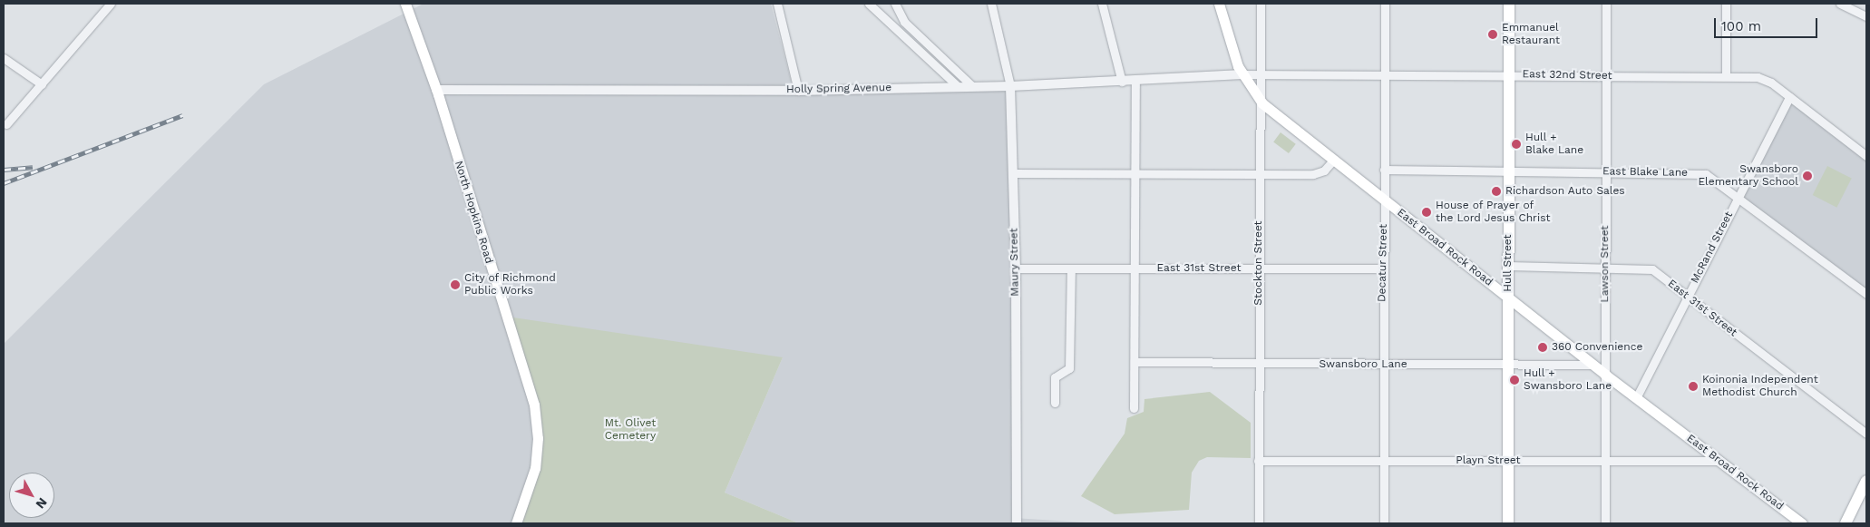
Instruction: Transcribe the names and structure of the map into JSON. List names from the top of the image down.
{
  "streets": {
    "main road": ["North Hopkins Road", "East Broad Rock Road", "Hull Street"],
    "street": [
      "East 32nd Street",
      "Holly Spring Avenue",
      "East Blake Lane",
      "McRand Street",
      "Maury Street",
      "Stockton Street",
      "Decatur Street",
      "Lawson Street",
      "East 31st Street",
      "Swansboro Lane",
      "Playn Street"
    ]
  },
  "crossings": [
    ["East 32nd Street", "Holly Spring Avenue"],
    ["East 32nd Street", "East Broad Rock Road"],
    ["East 32nd Street", "McRand Street"],
    ["East 32nd Street", "Stockton Street"],
    ["East 32nd Street", "Decatur Street"],
    ["East 32nd Street", "Hull Street"],
    ["East 32nd Street", "Lawson Street"],
    ["Holly Spring Avenue", "North Hopkins Road"],
    ["Holly Spring Avenue", "East Broad Rock Road"],
    ["Holly Spring Avenue", "Maury Street"],
    ["East Blake Lane", "McRand Street"],
    ["East Blake Lane", "Decatur Street"],
    ["East Blake Lane", "Hull Street"],
    ["East Blake Lane", "Lawson Street"],
    ["East Broad Rock Road", "McRand Street"],
    ["East Broad Rock Road", "Stockton Street"],
    ["East Broad Rock Road", "Decatur Street"],
    ["East Broad Rock Road", "Hull Street"],
    ["East Broad Rock Road", "Lawson Street"],
    ["East Broad Rock Road", "Swansboro Lane"],
    ["East Broad Rock Road", "Playn Street"],
    ["McRand Street", "East 31st Street"],
    ["Maury Street", "East 31st Street"],
    ["Stockton Street", "East 31st Street"],
    ["Stockton Street", "Swansboro Lane"],
    ["Stockton Street", "Playn Street"],
    ["Decatur Street", "East 31st Street"],
    ["Decatur Street", "Swansboro Lane"],
    ["Decatur Street", "Playn Street"],
    ["Hull Street", "East 31st Street"],
    ["Hull Street", "Swansboro Lane"],
    ["Hull Street", "Playn Street"],
    ["Lawson Street", "East 31st Street"],
    ["Lawson Street", "Playn Street"]
  ],
  "parks": ["Mt. Olivet Cemetery"],
  "places": [
    "Emmanuel Restaurant",
    "Hull + Blake Lane",
    "Swansboro Elementary School",
    "Richardson Auto Sales",
    "House of Prayer of the Lord Jesus Christ",
    "City of Richmond Public Works",
    "360 Convenience",
    "Hull + Swansboro Lane",
    "Koinonia Independent Methodist Church"
  ],
  "scale_bar": "100 m",
  "north": "bottom right"
}
